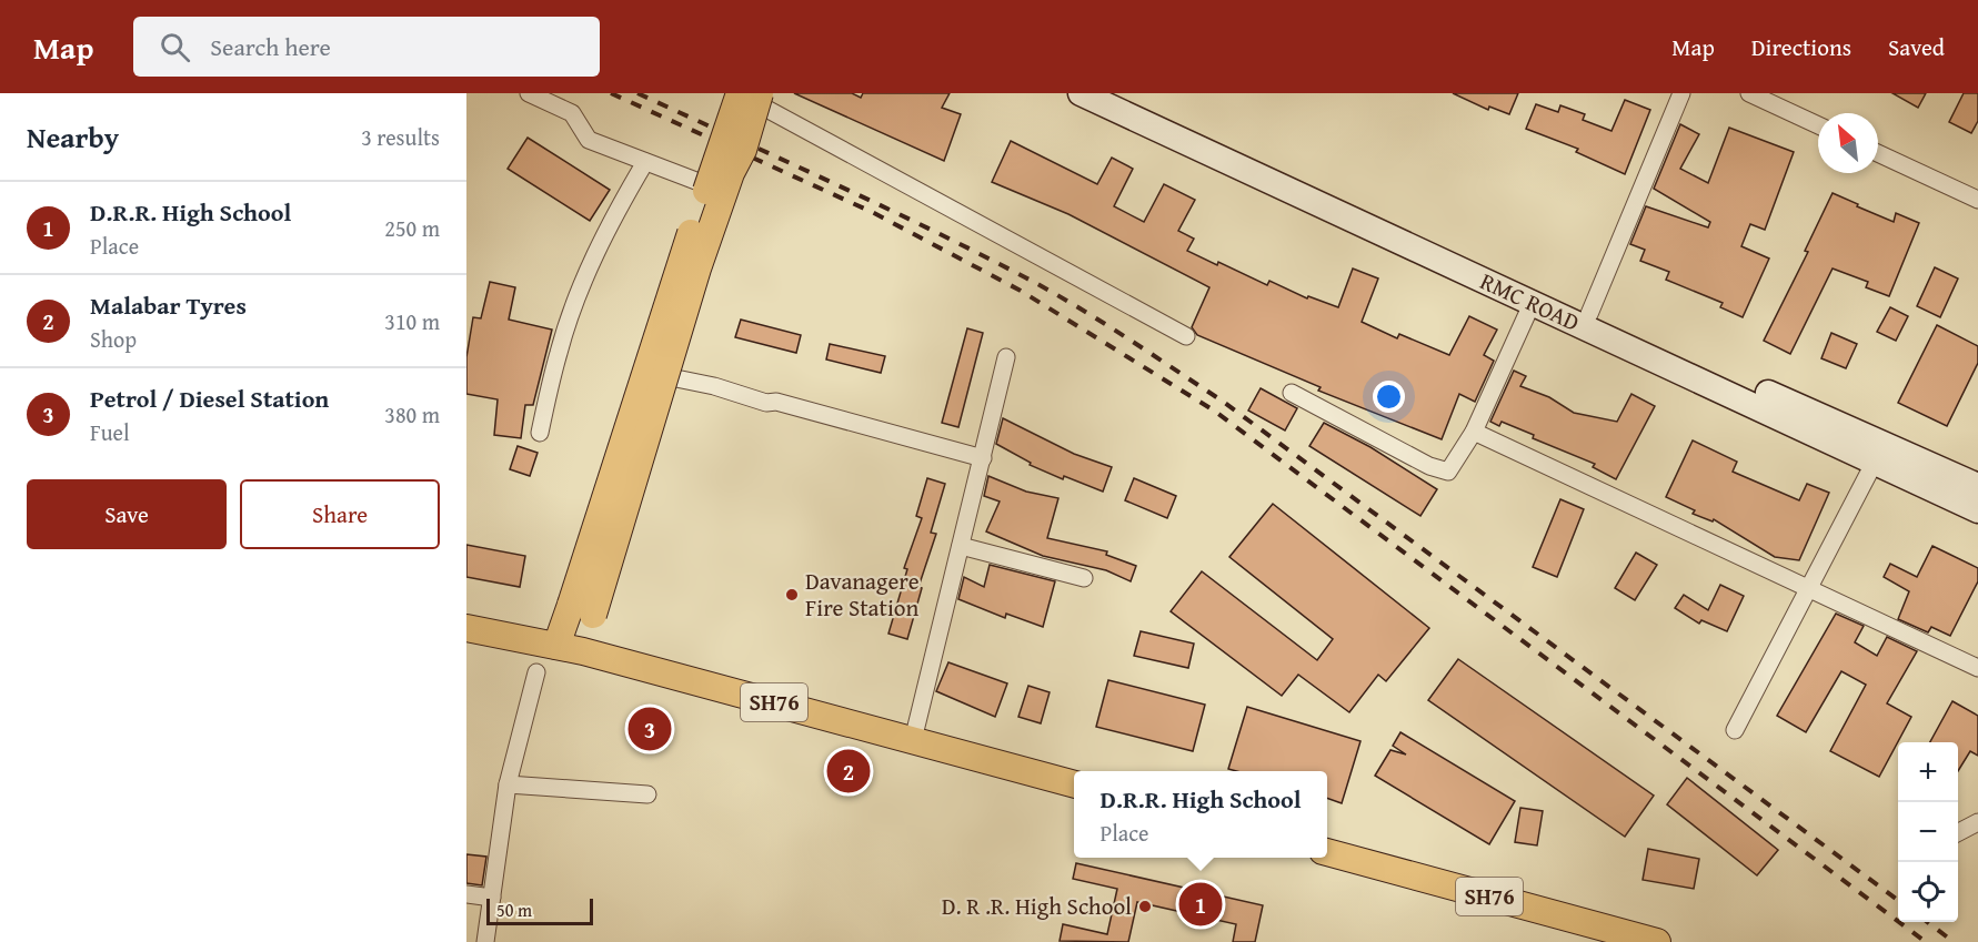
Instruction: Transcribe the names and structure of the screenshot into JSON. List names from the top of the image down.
{
  "streets": {
    "main road": ["SH76"],
    "street": ["RMC ROAD"]
  },
  "places": ["Davanagere Fire Station", "D. R .R. High School"],
  "scale_bar": "50 m",
  "north": "top left",
  "page": {
    "header": "Map",
    "search": "Search here",
    "nav": ["Map", "Directions", "Saved"],
    "heading": ["Nearby", "3 results"],
    "list": [
      {
        "mark": "1",
        "name": "D.R.R. High School",
        "note": "Place",
        "value": "250 m"
      },
      {
        "mark": "2",
        "name": "Malabar Tyres",
        "note": "Shop",
        "value": "310 m"
      },
      {
        "mark": "3",
        "name": "Petrol / Diesel Station",
        "note": "Fuel",
        "value": "380 m"
      }
    ],
    "buttons": ["Save", "Share"],
    "pins": ["3", "2", "1"],
    "map_buttons": ["+", "−"],
    "popup": ["D.R.R. High School", "Place"],
    "scale": "50 m"
  }
}
